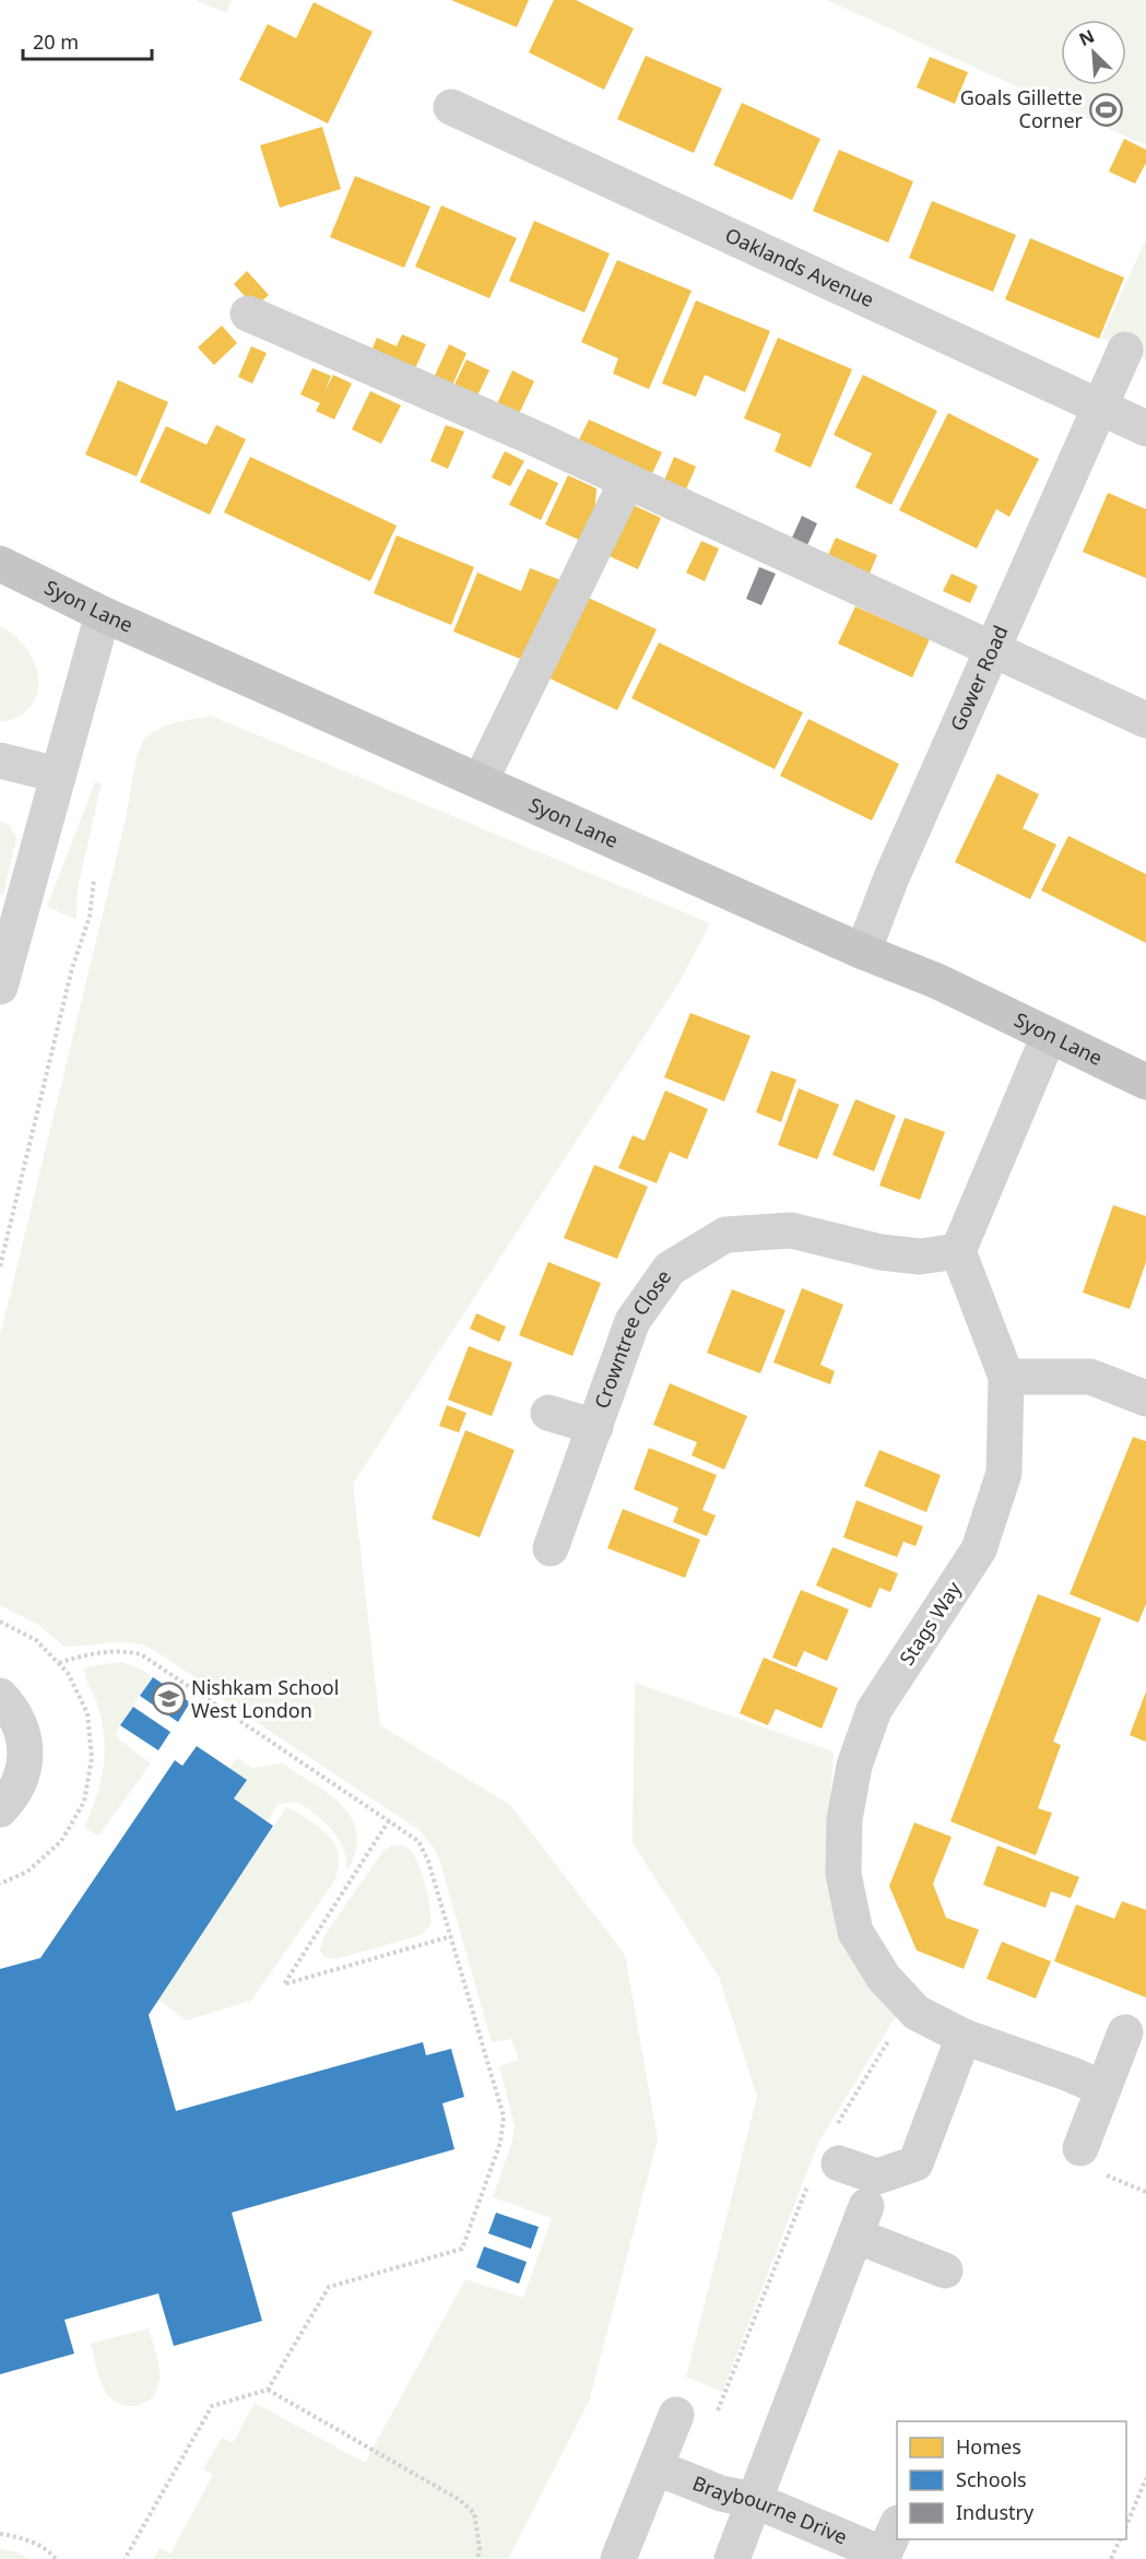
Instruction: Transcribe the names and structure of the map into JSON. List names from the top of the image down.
{
  "streets": {
    "main road": ["Syon Lane"],
    "street": [
      "Oaklands Avenue",
      "Gower Road",
      "Crowntree Close",
      "Stags Way",
      "Braybourne Drive"
    ]
  },
  "crossings": [
    ["Oaklands Avenue", "Gower Road"],
    ["Syon Lane", "Gower Road"],
    ["Crowntree Close", "Stags Way"]
  ],
  "places": {
    "sports": ["Goals Gillette Corner"],
    "school or university": ["Nishkam School West London"]
  },
  "legend": ["Homes", "Schools", "Industry"],
  "scale_bar": "20 m",
  "north": "top left"
}
